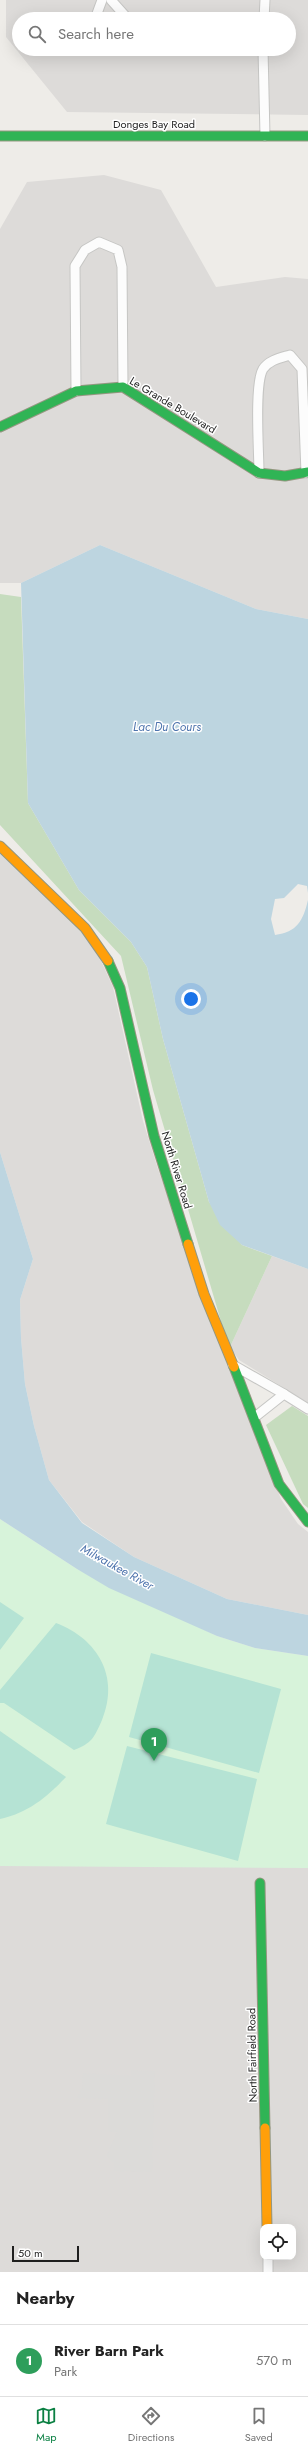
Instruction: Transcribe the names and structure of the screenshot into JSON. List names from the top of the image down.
{
  "streets": {
    "street": [
      "Donges Bay Road",
      "Le Grande Boulevard",
      "North River Road",
      "North Fairfield Road"
    ]
  },
  "water": ["Lac Du Cours", "Milwaukee River"],
  "scale_bar": "50 m",
  "page": {
    "search": "Search here",
    "pins": "1",
    "scale": "50 m",
    "heading": "Nearby",
    "list": [
      {
        "mark": "1",
        "name": "River Barn Park",
        "note": "Park",
        "value": "570 m"
      }
    ],
    "nav": ["Map", "Directions", "Saved"]
  }
}
